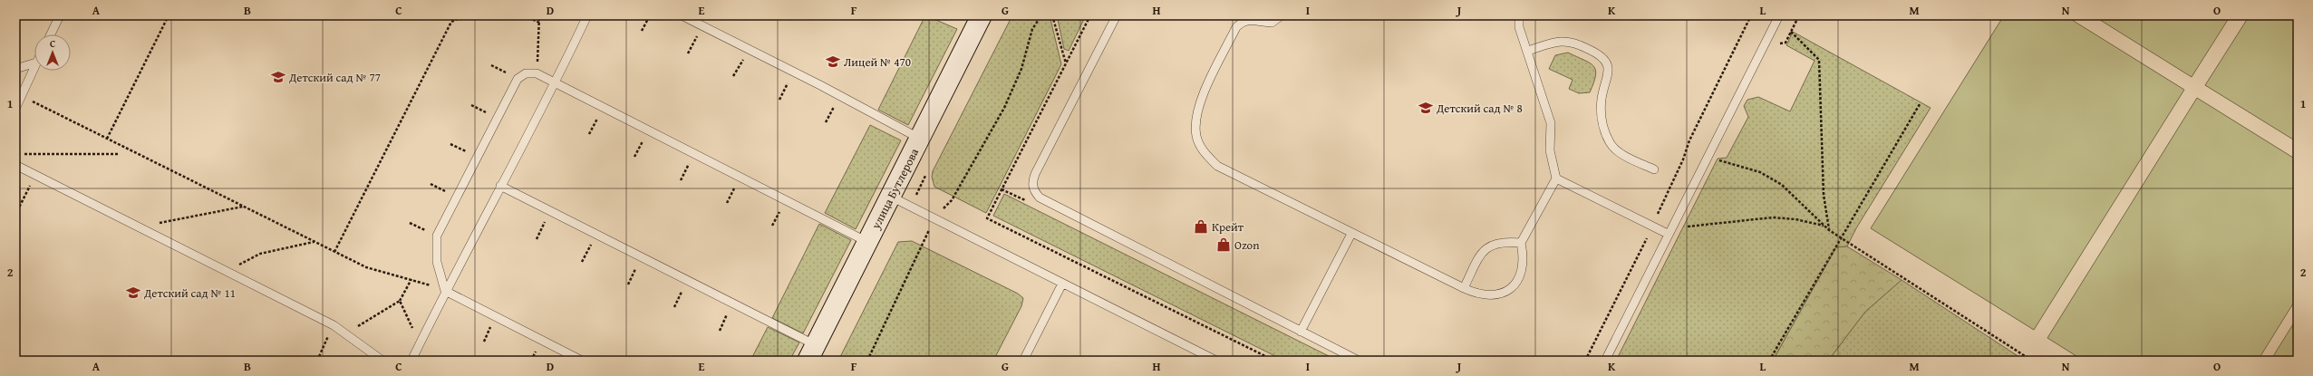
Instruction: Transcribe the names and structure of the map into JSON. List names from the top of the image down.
{
  "streets": {
    "street": ["улица Бутлерова"]
  },
  "places": {
    "school or university": [
      "Лицей № 470",
      "Детский сад № 77",
      "Детский сад № 8",
      "Детский сад № 11"
    ],
    "shop": ["Крейт", "Ozon"]
  },
  "north": "top",
  "grid": {
    "columns": [
      "A",
      "B",
      "C",
      "D",
      "E",
      "F",
      "G",
      "H",
      "I",
      "J",
      "K",
      "L",
      "M",
      "N",
      "O"
    ],
    "rows": ["1", "2"]
  }
}
